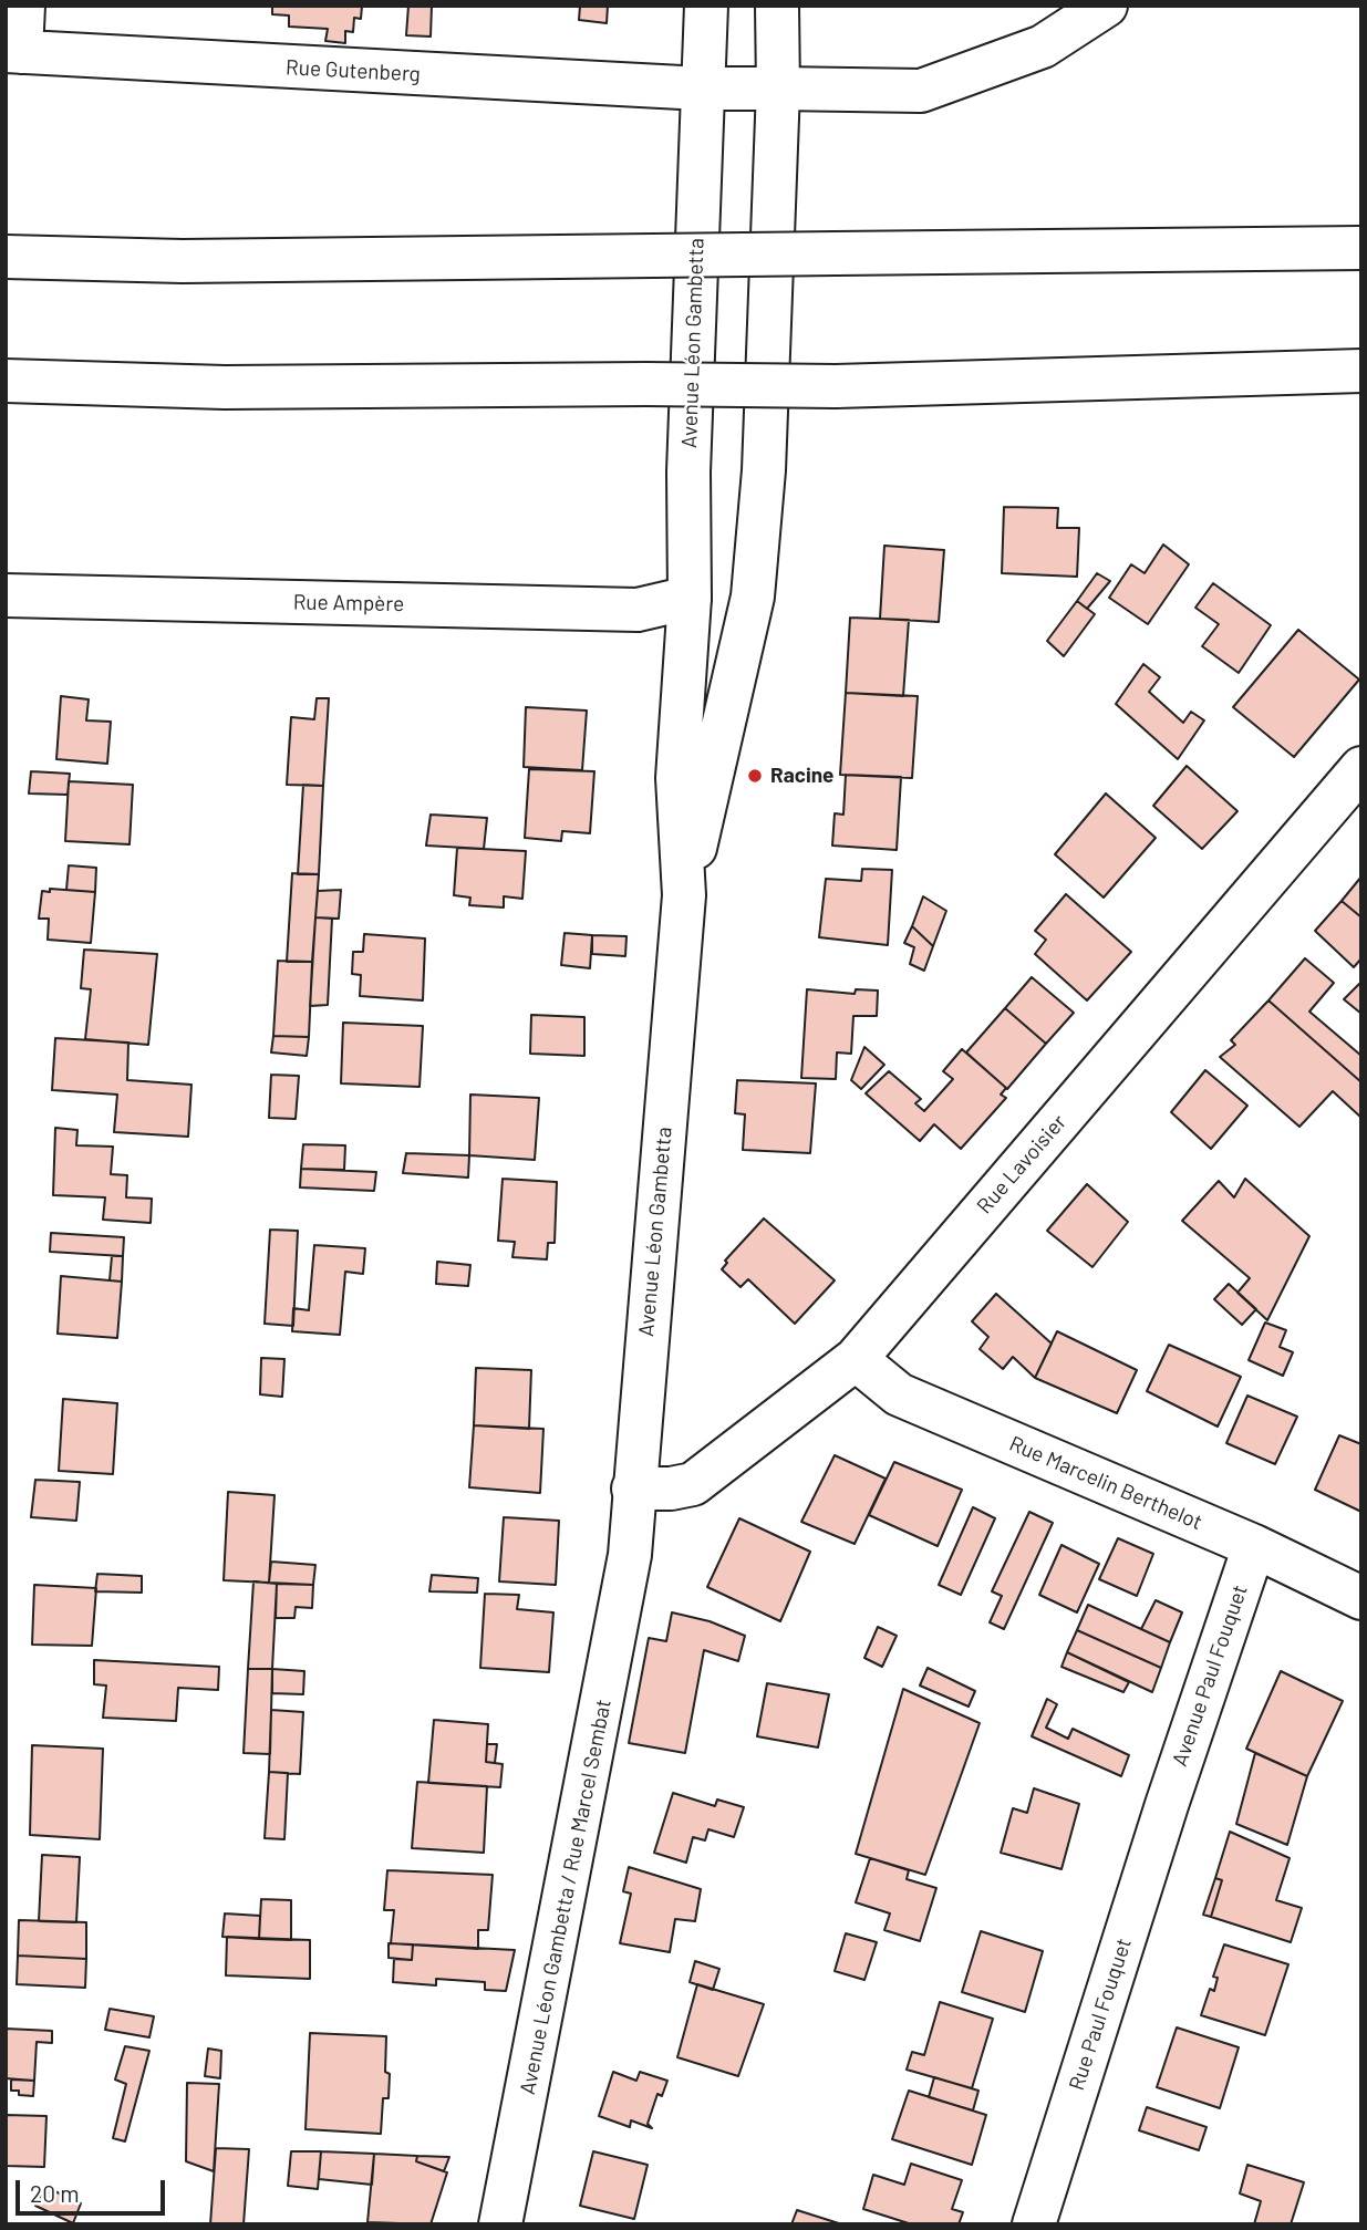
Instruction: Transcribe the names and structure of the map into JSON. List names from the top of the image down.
{
  "streets": {
    "main road": [
      "Rue Gutenberg",
      "Avenue Léon Gambetta",
      "Rue Ampère",
      "Rue Lavoisier",
      "Rue Marcelin Berthelot",
      "Avenue Paul Fouquet",
      "Avenue Léon Gambetta / Rue Marcel Sembat",
      "Rue Paul Fouquet"
    ]
  },
  "crossings": [
    ["Rue Gutenberg", "Avenue Léon Gambetta"],
    ["Avenue Léon Gambetta", "Rue Ampère"],
    ["Avenue Léon Gambetta", "Rue Lavoisier"],
    ["Avenue Léon Gambetta", "Avenue Léon Gambetta / Rue Marcel Sembat"],
    ["Rue Lavoisier", "Rue Marcelin Berthelot"],
    ["Rue Marcelin Berthelot", "Avenue Paul Fouquet"],
    ["Avenue Paul Fouquet", "Rue Paul Fouquet"]
  ],
  "places": ["Racine"],
  "scale_bar": "20 m"
}
